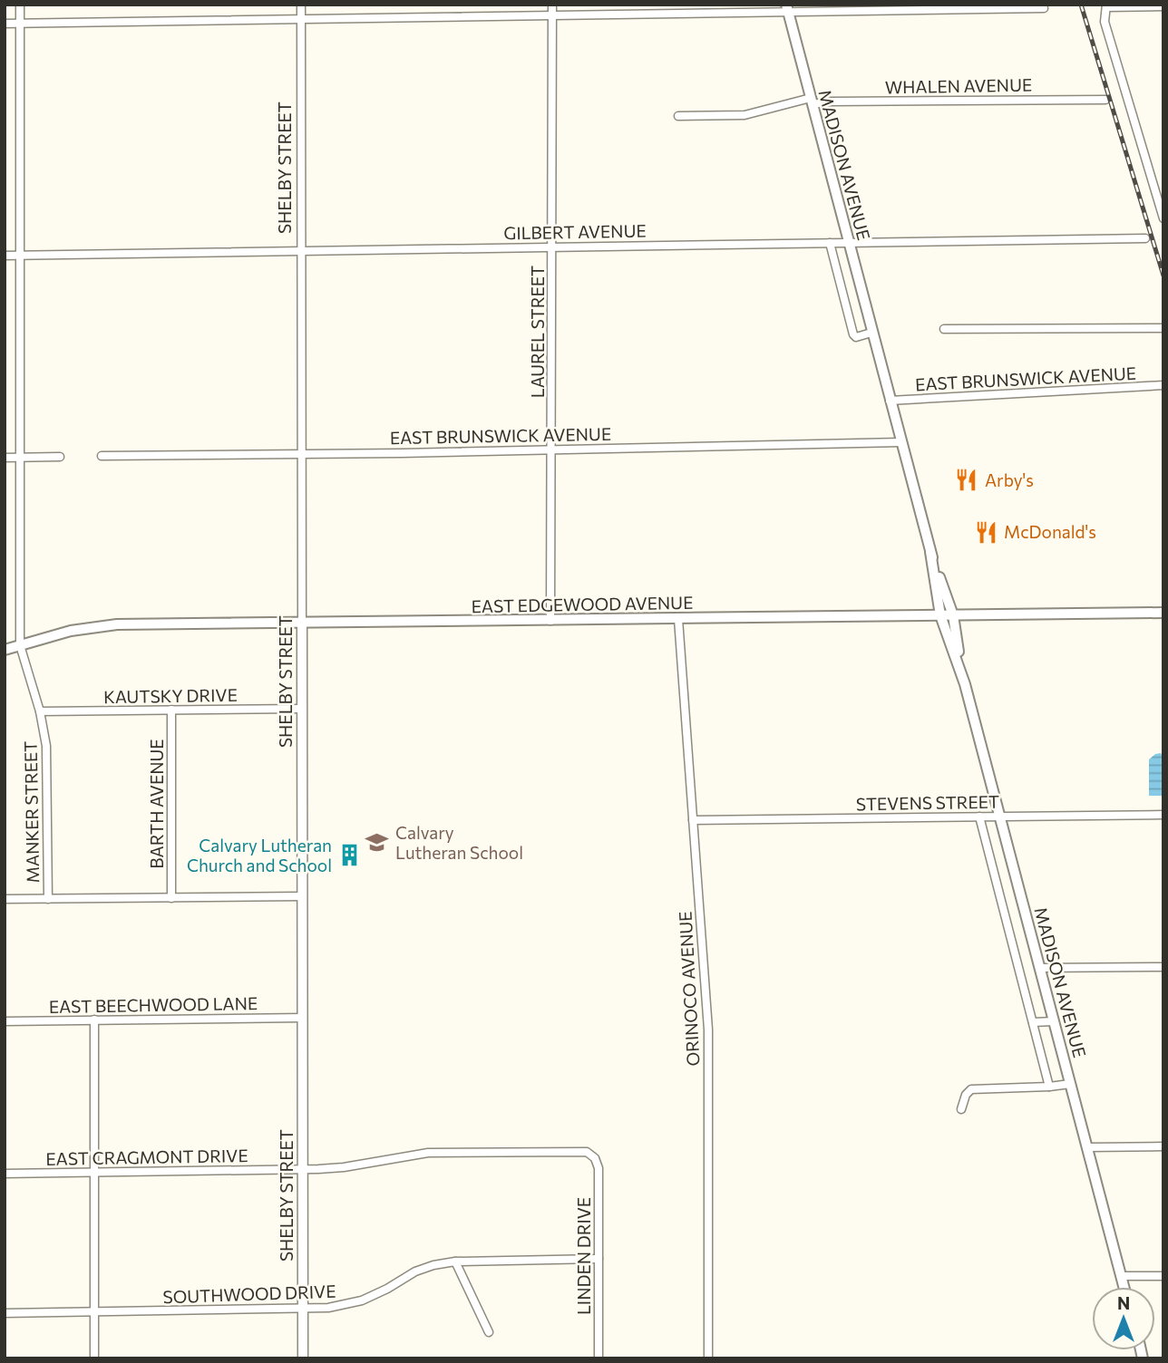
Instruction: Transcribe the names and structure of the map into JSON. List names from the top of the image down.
{
  "streets": {
    "main road": ["MADISON AVENUE", "EAST EDGEWOOD AVENUE"],
    "street": [
      "WHALEN AVENUE",
      "SHELBY STREET",
      "GILBERT AVENUE",
      "LAUREL STREET",
      "EAST BRUNSWICK AVENUE",
      "KAUTSKY DRIVE",
      "STEVENS STREET",
      "BARTH AVENUE",
      "MANKER STREET",
      "ORINOCO AVENUE",
      "EAST BEECHWOOD LANE",
      "EAST CRAGMONT DRIVE",
      "LINDEN DRIVE",
      "SOUTHWOOD DRIVE"
    ]
  },
  "crossings": [
    ["WHALEN AVENUE", "MADISON AVENUE"],
    ["MADISON AVENUE", "GILBERT AVENUE"],
    ["MADISON AVENUE", "EAST BRUNSWICK AVENUE"],
    ["MADISON AVENUE", "EAST EDGEWOOD AVENUE"],
    ["MADISON AVENUE", "STEVENS STREET"],
    ["SHELBY STREET", "GILBERT AVENUE"],
    ["SHELBY STREET", "EAST BRUNSWICK AVENUE"],
    ["SHELBY STREET", "EAST EDGEWOOD AVENUE"],
    ["SHELBY STREET", "KAUTSKY DRIVE"],
    ["SHELBY STREET", "EAST BEECHWOOD LANE"],
    ["SHELBY STREET", "EAST CRAGMONT DRIVE"],
    ["SHELBY STREET", "SOUTHWOOD DRIVE"],
    ["GILBERT AVENUE", "LAUREL STREET"],
    ["GILBERT AVENUE", "MANKER STREET"],
    ["LAUREL STREET", "EAST BRUNSWICK AVENUE"],
    ["LAUREL STREET", "EAST EDGEWOOD AVENUE"],
    ["EAST EDGEWOOD AVENUE", "MANKER STREET"],
    ["EAST EDGEWOOD AVENUE", "ORINOCO AVENUE"],
    ["KAUTSKY DRIVE", "BARTH AVENUE"],
    ["KAUTSKY DRIVE", "MANKER STREET"],
    ["STEVENS STREET", "ORINOCO AVENUE"],
    ["EAST CRAGMONT DRIVE", "LINDEN DRIVE"],
    ["LINDEN DRIVE", "SOUTHWOOD DRIVE"]
  ],
  "places": {
    "restaurant": ["Arby's", "McDonald's"],
    "school or university": ["Calvary Lutheran School"],
    "building": ["Calvary Lutheran Church and School"]
  },
  "north": "top"
}
